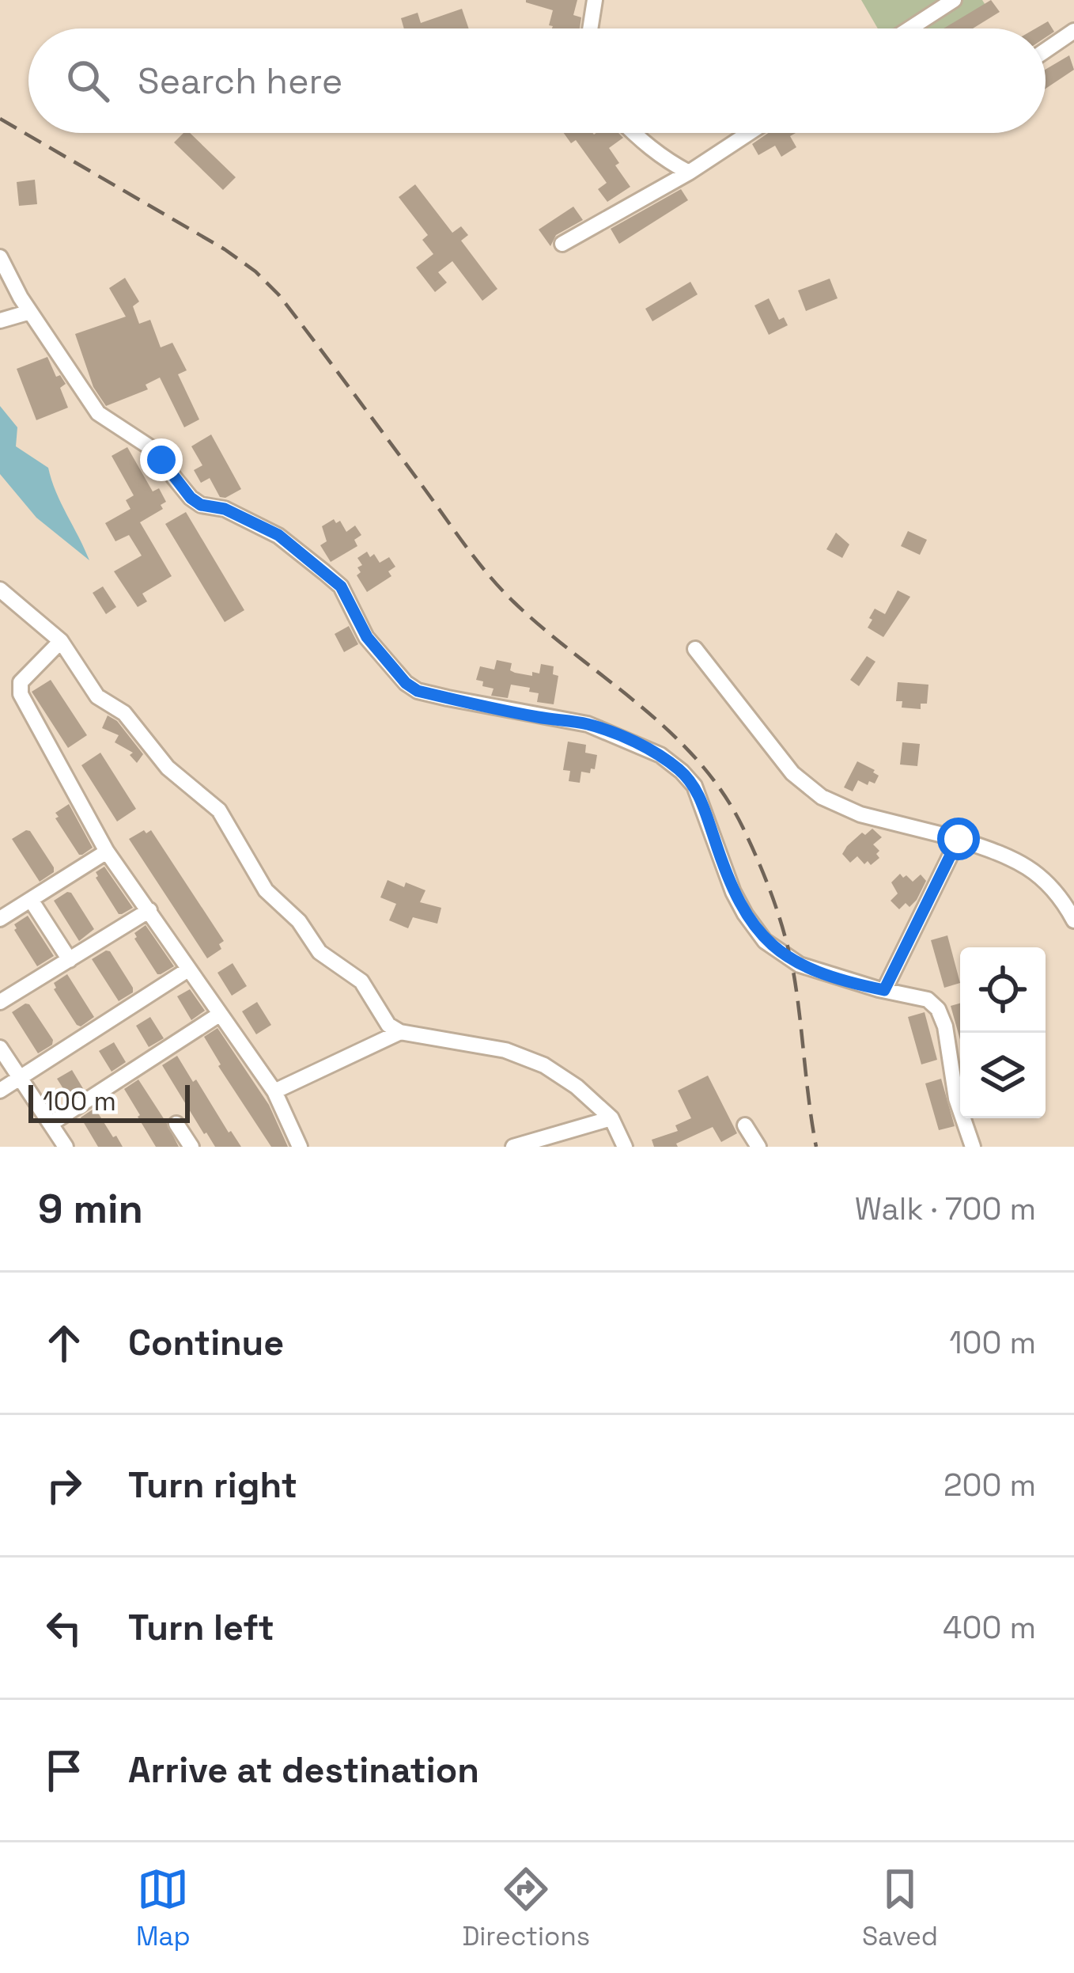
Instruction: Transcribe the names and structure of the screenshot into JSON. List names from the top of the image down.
{
  "scale_bar": "100 m",
  "page": {
    "search": "Search here",
    "scale": "100 m",
    "heading": ["9 min", "Walk · 700 m"],
    "list": [
      ["Continue", "100 m"],
      ["Turn right", "200 m"],
      ["Turn left", "400 m"],
      "Arrive at destination"
    ],
    "nav": ["Map", "Directions", "Saved"]
  }
}
